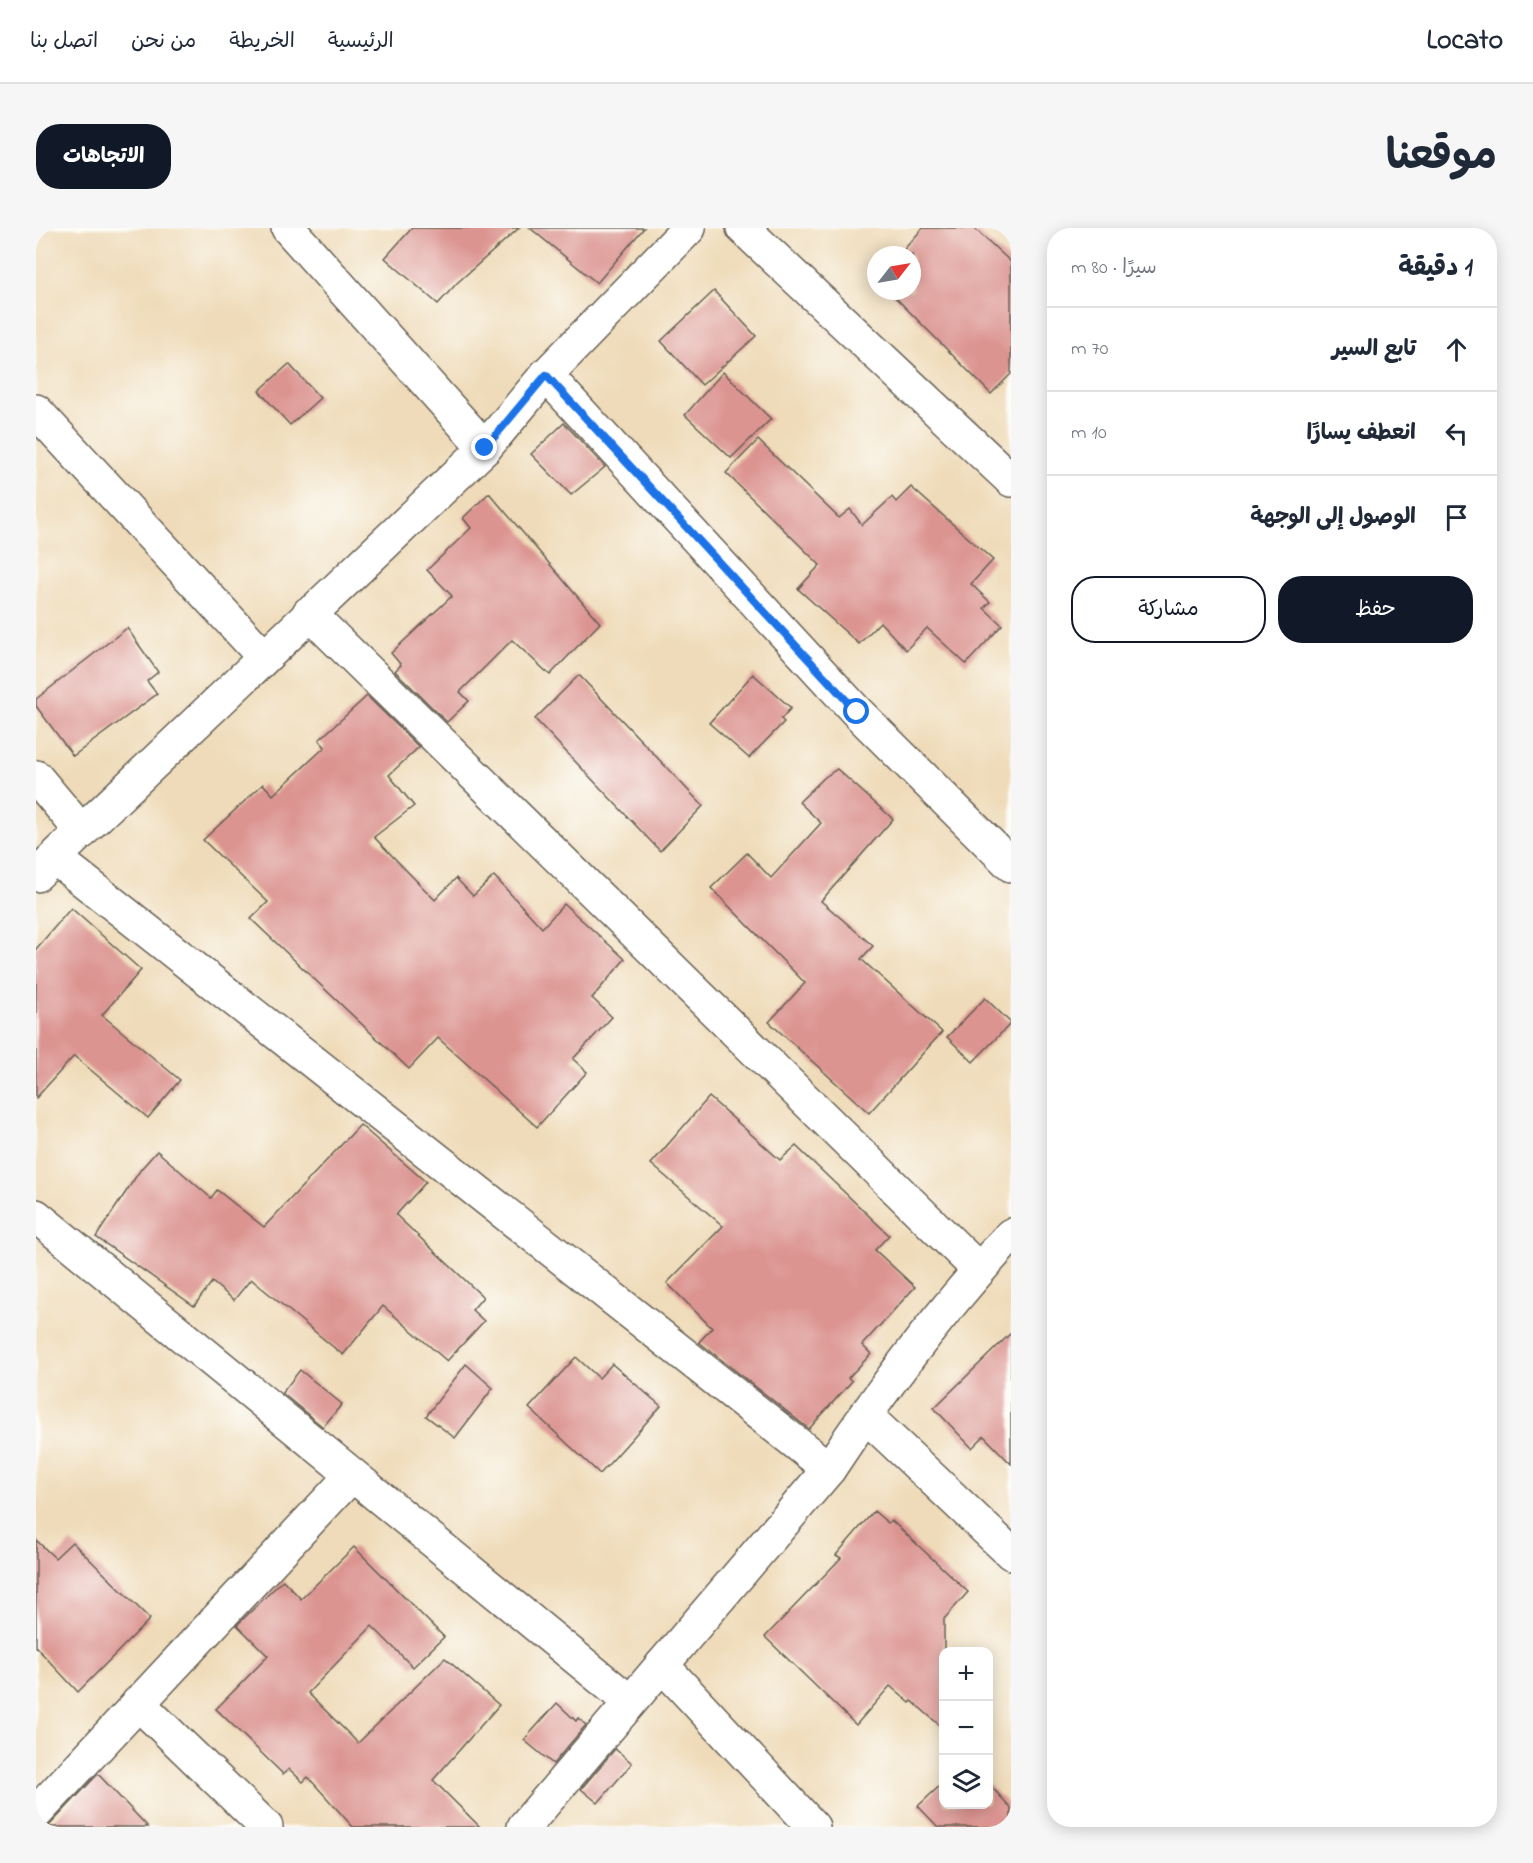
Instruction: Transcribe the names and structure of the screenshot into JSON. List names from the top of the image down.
{
  "north": "top right",
  "page": {
    "header": "Locato",
    "nav": [
      "الرئيسية",
      "الخريطة",
      "من نحن",
      "اتصل بنا"
    ],
    "title": "موقعنا",
    "buttons": [
      "الاتجاهات",
      ["حفظ", "مشاركة"]
    ],
    "heading": ["1 دقيقة", "سيرًا · 80 m"],
    "list": [
      ["تابع السير", "70 m"],
      ["انعطف يسارًا", "10 m"],
      "الوصول إلى الوجهة"
    ],
    "map_buttons": ["+", "−"]
  }
}
